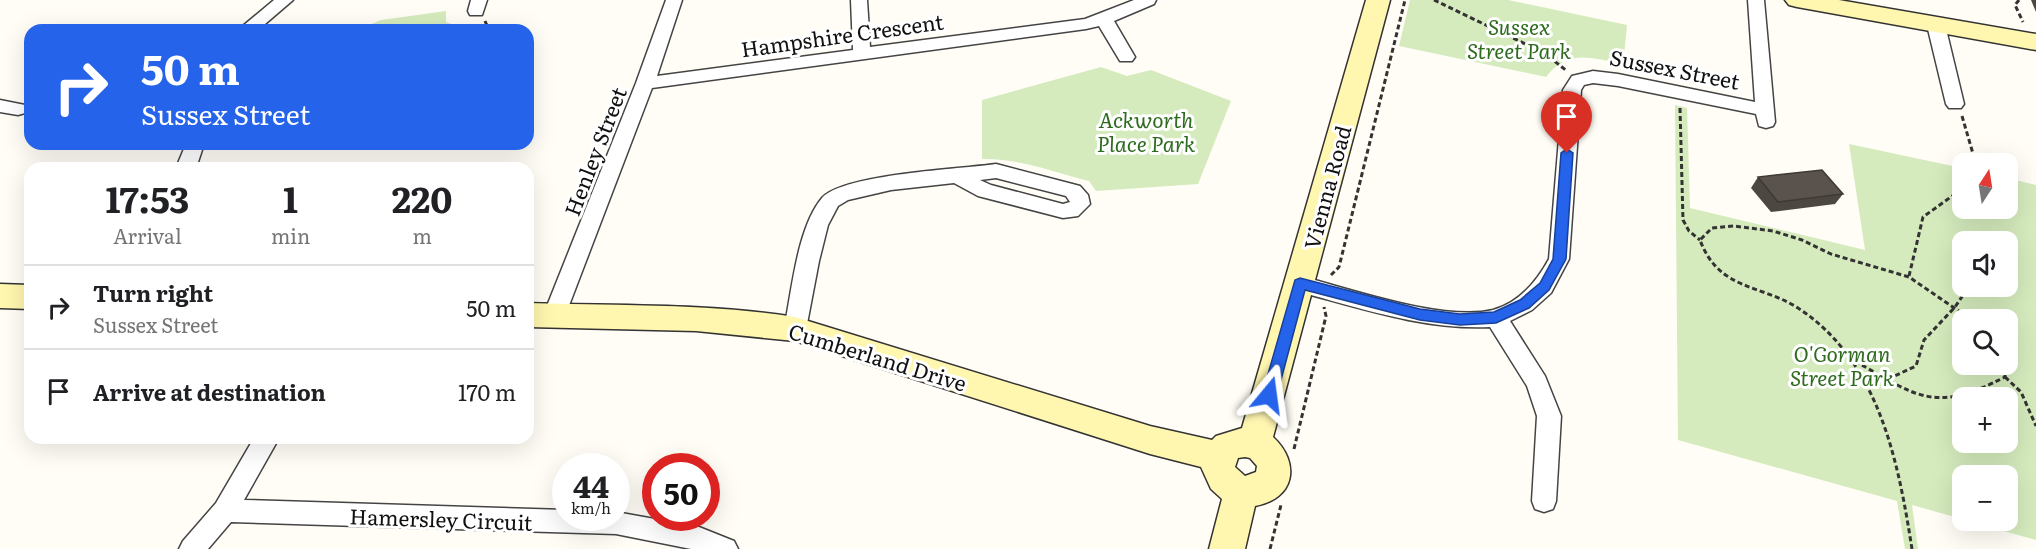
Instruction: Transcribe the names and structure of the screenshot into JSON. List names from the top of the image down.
{
  "streets": {
    "street": [
      "Hampshire Crescent",
      "Sussex Street",
      "Henley Street",
      "Vienna Road",
      "Cumberland Drive",
      "Hamersley Circuit"
    ]
  },
  "crossings": [
    ["Hampshire Crescent", "Henley Street"],
    ["Henley Street", "Cumberland Drive"],
    ["Vienna Road", "Cumberland Drive"]
  ],
  "parks": ["Sussex Street Park", "Ackworth Place Park", "O'Gorman Street Park"],
  "north": "top",
  "page": {
    "turn": ["50 m", "Sussex Street"],
    "map_buttons": ["+", "−"],
    "eta": [
      "17:53",
      "Arrival",
      "1",
      "min",
      "220",
      "m"
    ],
    "list": [
      {
        "name": "Turn right",
        "note": "Sussex Street",
        "value": "50 m"
      },
      {
        "name": "Arrive at destination",
        "value": "170 m"
      }
    ],
    "speed": "44 km/h",
    "limit": "50"
  }
}
